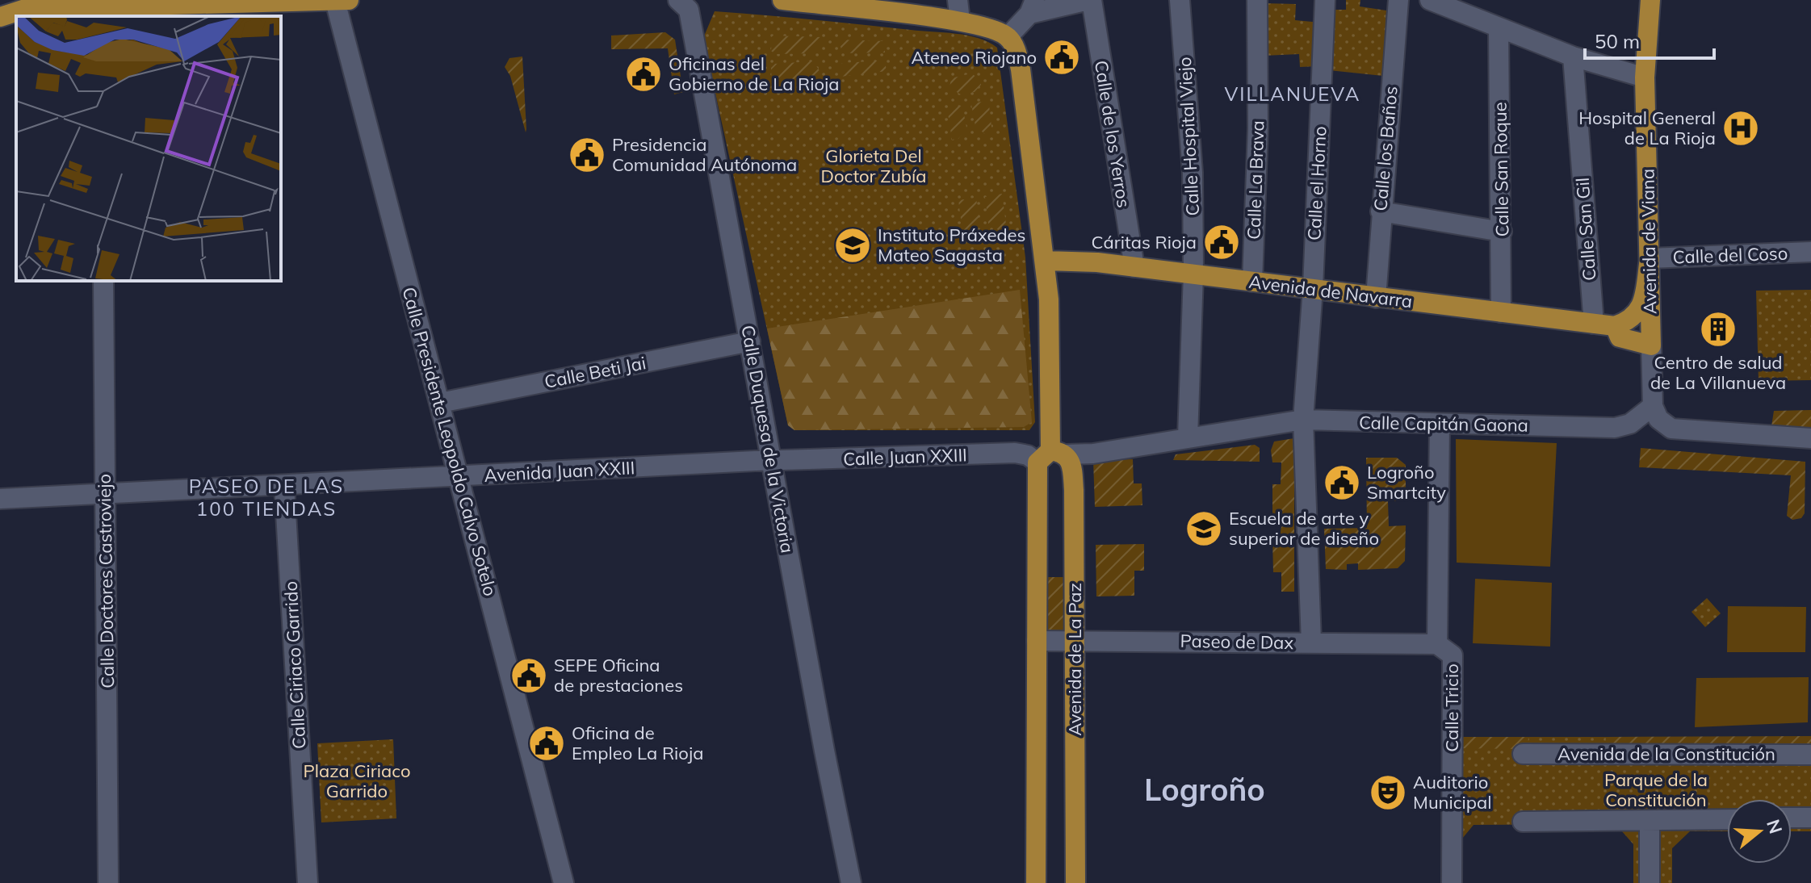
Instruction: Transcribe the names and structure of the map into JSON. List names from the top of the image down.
{
  "streets": {
    "main road": ["Avenida de Viana", "Avenida de Navarra", "Avenida de La Paz"],
    "street": [
      "Calle de los Yerros",
      "Calle Hospital Viejo",
      "Calle los Baños",
      "Calle San Roque",
      "Calle La Brava",
      "Calle el Horno",
      "Calle San Gil",
      "Calle del Coso",
      "Calle Beti Jai",
      "Calle Capitán Gaona",
      "Calle Duquesa de la Victoria",
      "Calle Presidente Leopoldo Calvo Sotelo",
      "Calle Juan XXIII",
      "Avenida Juan XXIII",
      "Calle Doctores Castroviejo",
      "Paseo de Dax",
      "Calle Ciriaco Garrido",
      "Calle Tricio",
      "Avenida de la Constitución"
    ]
  },
  "crossings": [
    ["Calle de los Yerros", "Avenida de Navarra"],
    ["Calle Hospital Viejo", "Avenida de Navarra"],
    ["Calle Hospital Viejo", "Calle Capitán Gaona"],
    ["Calle los Baños", "Avenida de Navarra"],
    ["Calle San Roque", "Avenida de Navarra"],
    ["Calle La Brava", "Avenida de Navarra"],
    ["Calle el Horno", "Avenida de Navarra"],
    ["Calle el Horno", "Calle Capitán Gaona"],
    ["Calle el Horno", "Paseo de Dax"],
    ["Calle San Gil", "Avenida de Navarra"],
    ["Avenida de Viana", "Calle del Coso"],
    ["Avenida de Viana", "Avenida de Navarra"],
    ["Avenida de Viana", "Calle Capitán Gaona"],
    ["Avenida de Navarra", "Avenida de La Paz"],
    ["Calle Beti Jai", "Calle Duquesa de la Victoria"],
    ["Calle Beti Jai", "Calle Presidente Leopoldo Calvo Sotelo"],
    ["Calle Capitán Gaona", "Calle Juan XXIII"],
    ["Calle Capitán Gaona", "Avenida de La Paz"],
    ["Calle Capitán Gaona", "Calle Tricio"],
    ["Calle Duquesa de la Victoria", "Calle Juan XXIII"],
    ["Calle Duquesa de la Victoria", "Avenida Juan XXIII"],
    ["Calle Presidente Leopoldo Calvo Sotelo", "Avenida Juan XXIII"],
    ["Calle Juan XXIII", "Avenida Juan XXIII"],
    ["Calle Juan XXIII", "Avenida de La Paz"],
    ["Avenida Juan XXIII", "Calle Doctores Castroviejo"],
    ["Avenida Juan XXIII", "Calle Ciriaco Garrido"],
    ["Paseo de Dax", "Avenida de La Paz"],
    ["Paseo de Dax", "Calle Tricio"]
  ],
  "districts": ["VILLANUEVA", "PASEO DE LAS 100 TIENDAS", "Logroño"],
  "parks": ["Glorieta Del Doctor Zubía", "Plaza Ciriaco Garrido", "Parque de la Constitución"],
  "places": {
    "public building": [
      "Ateneo Riojano",
      "Oficinas del Gobierno de La Rioja",
      "Presidencia Comunidad Autónoma",
      "Cáritas Rioja",
      "Logroño Smartcity",
      "SEPE Oficina de prestaciones",
      "Oficina de Empleo La Rioja"
    ],
    "hospital": ["Hospital General de La Rioja"],
    "school or university": ["Instituto Práxedes Mateo Sagasta", "Escuela de arte y superior de diseño"],
    "building": ["Centro de salud de La Villanueva"],
    "theatre": ["Auditorio Municipal"]
  },
  "scale_bar": "50 m",
  "north": "right"
}
